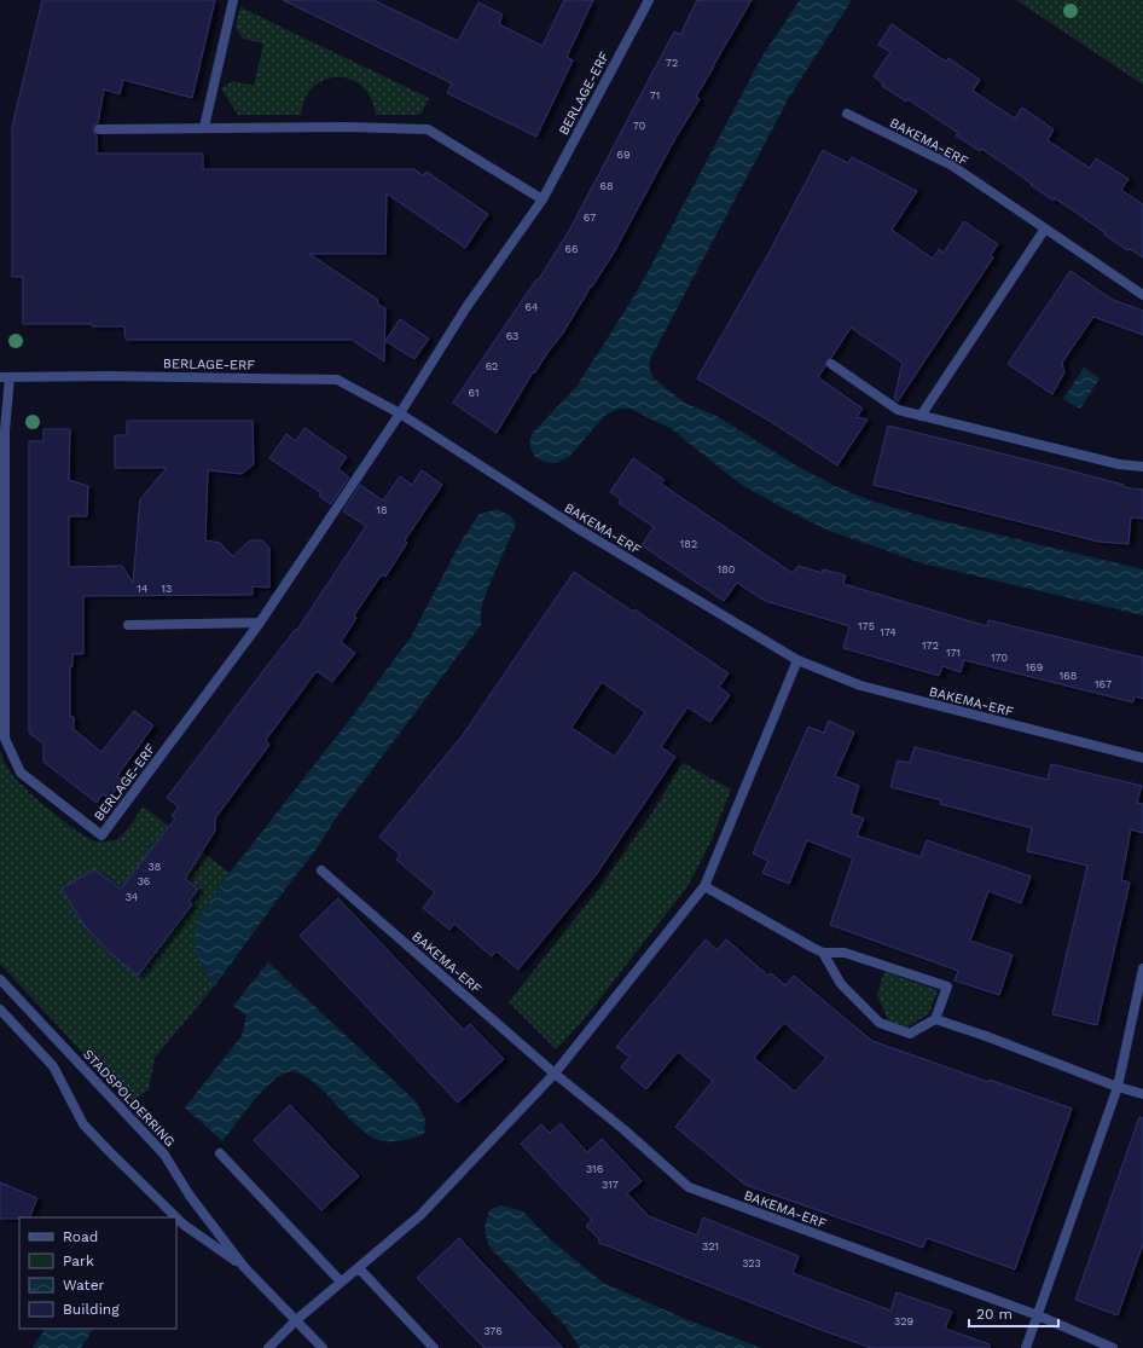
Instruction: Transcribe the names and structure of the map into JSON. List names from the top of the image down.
{
  "streets": {
    "street": ["BERLAGE-ERF", "BAKEMA-ERF", "STADSPOLDERRING"]
  },
  "crossings": [
    ["BERLAGE-ERF", "BAKEMA-ERF"]
  ],
  "house_numbers": [
    "72",
    "71",
    "70",
    "69",
    "68",
    "67",
    "66",
    "64",
    "63",
    "62",
    "61",
    "18",
    "182",
    "180",
    "14",
    "13",
    "175",
    "174",
    "172",
    "171",
    "170",
    "169",
    "168",
    "167",
    "38",
    "36",
    "34",
    "316",
    "317",
    "321",
    "323",
    "329",
    "376"
  ],
  "legend": [
    "Road",
    "Park",
    "Water",
    "Building"
  ],
  "scale_bar": "20 m"
}
